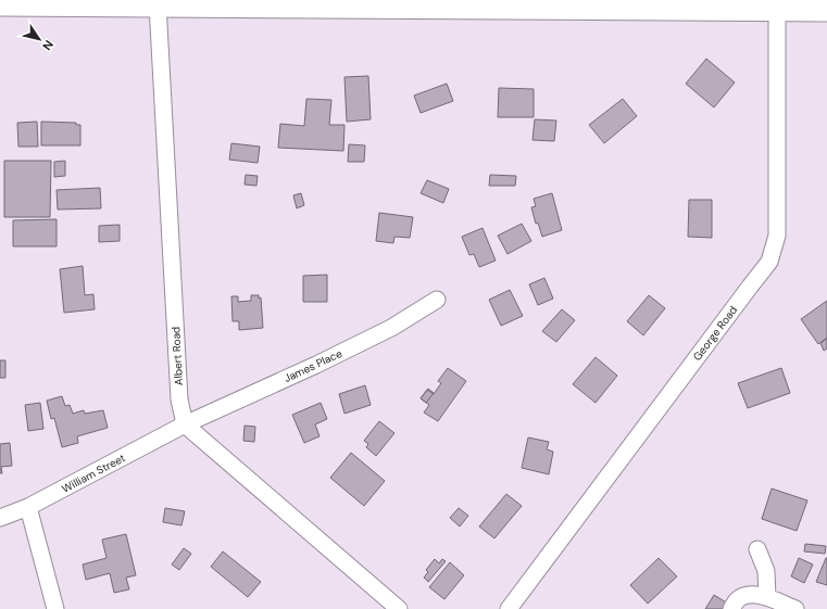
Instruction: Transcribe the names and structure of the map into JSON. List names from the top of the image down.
{
  "streets": {
    "street": [
      "George Road",
      "Albert Road",
      "James Place",
      "William Street"
    ]
  },
  "crossings": [
    ["Albert Road", "James Place"],
    ["Albert Road", "William Street"],
    ["James Place", "William Street"]
  ],
  "north": "bottom right"
}
